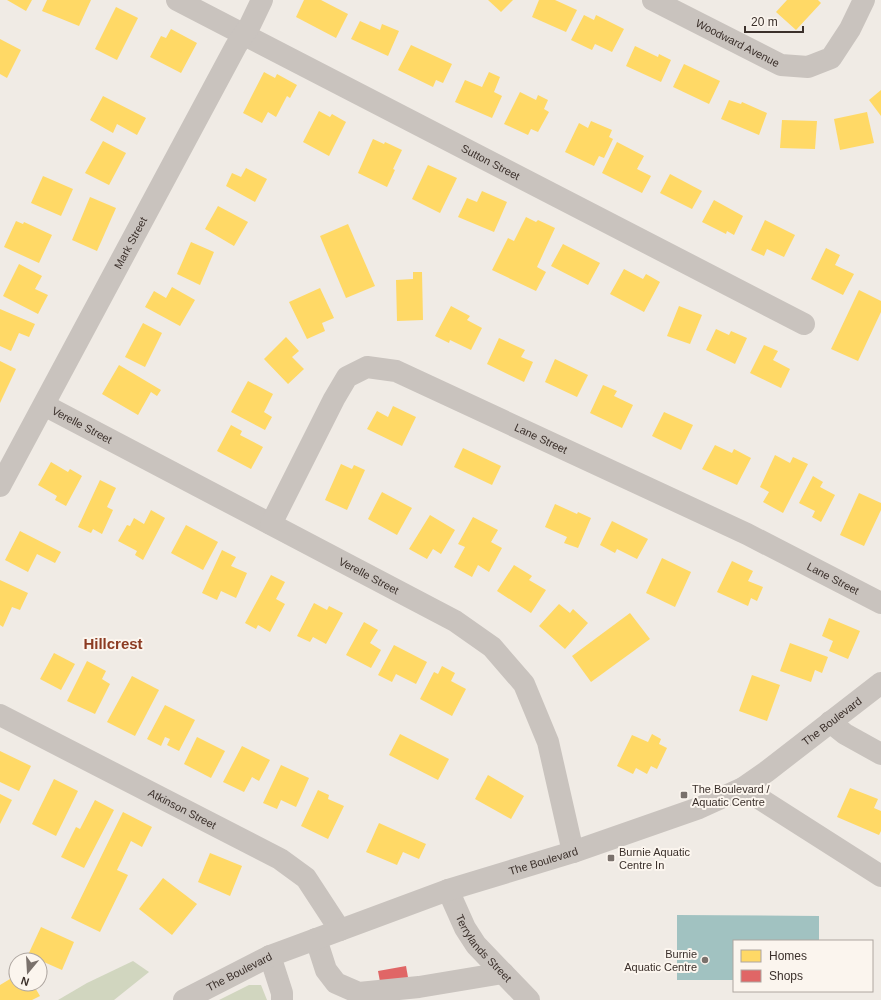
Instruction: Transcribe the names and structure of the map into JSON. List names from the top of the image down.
{
  "streets": {
    "street": [
      "Woodward Avenue",
      "Sutton Street",
      "Mark Street",
      "Verelle Street",
      "Lane Street",
      "The Boulevard",
      "Atkinson Street",
      "Terrylands Street"
    ]
  },
  "crossings": [
    ["Sutton Street", "Mark Street"],
    ["Mark Street", "Verelle Street"],
    ["Verelle Street", "Lane Street"],
    ["Verelle Street", "The Boulevard"],
    ["The Boulevard", "Atkinson Street"],
    ["The Boulevard", "Terrylands Street"]
  ],
  "districts": ["Hillcrest"],
  "places": {
    "transit": ["The Boulevard / Aquatic Centre", "Burnie Aquatic Centre In"],
    "other": ["Burnie Aquatic Centre"]
  },
  "legend": ["Homes", "Shops"],
  "scale_bar": "20 m",
  "north": "bottom"
}
